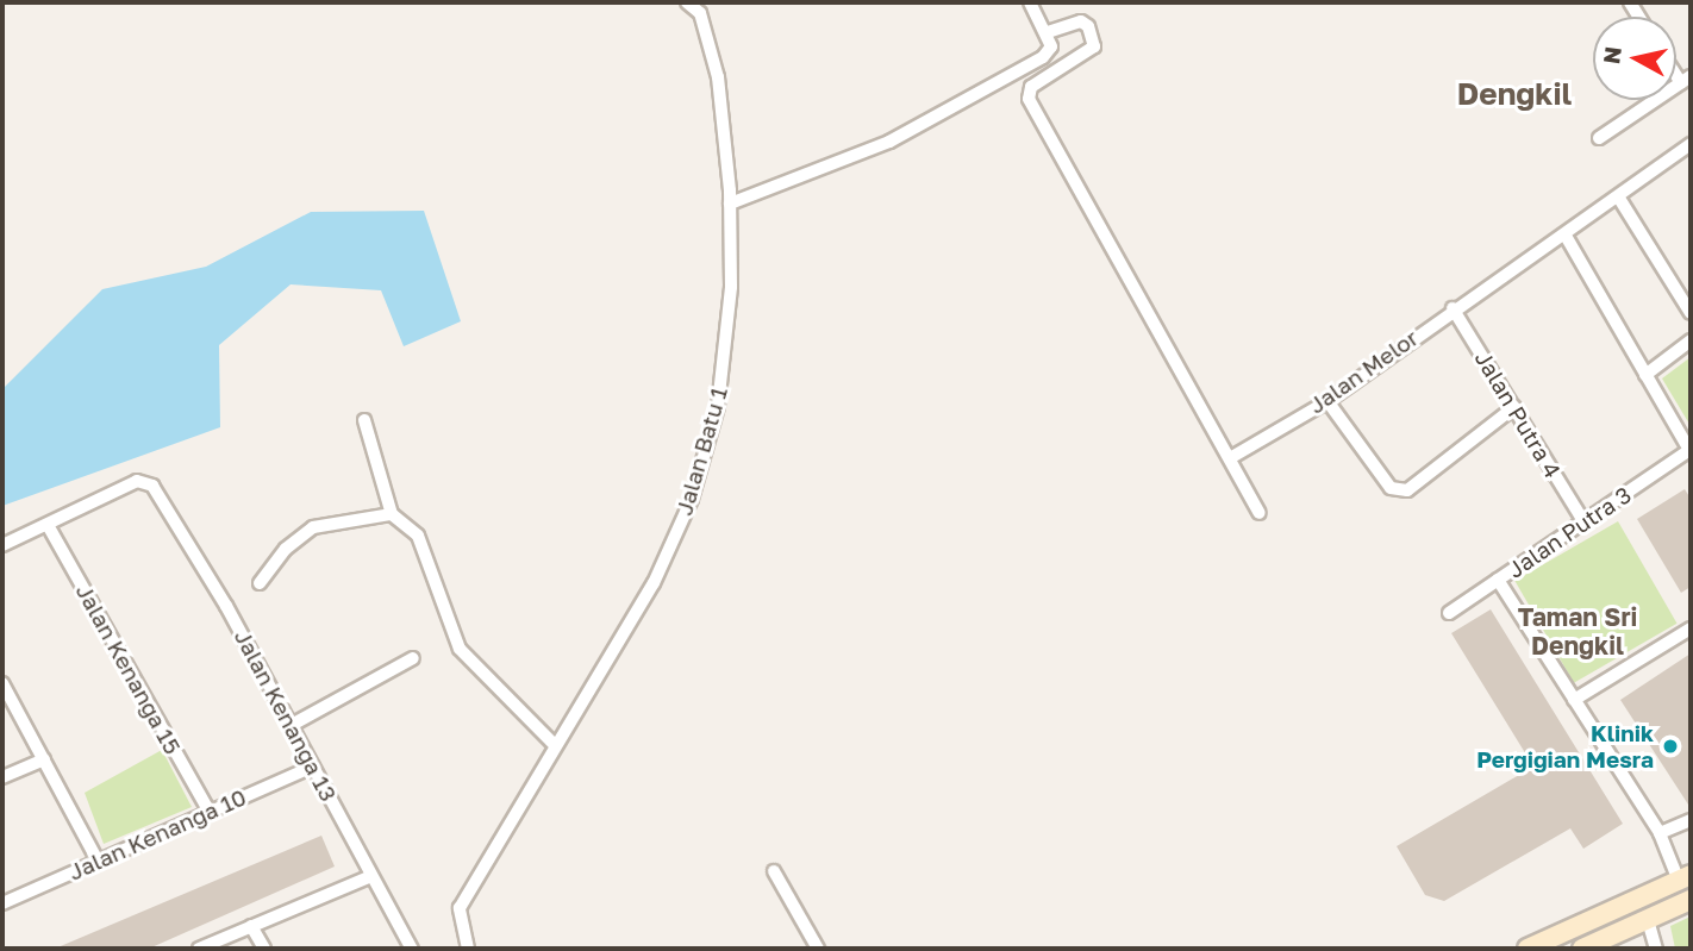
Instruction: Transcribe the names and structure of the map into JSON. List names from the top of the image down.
{
  "streets": {
    "street": [
      "Jalan Melor",
      "Jalan Putra 4",
      "Jalan Batu 1",
      "Jalan Putra 3",
      "Jalan Kenanga 15",
      "Jalan Kenanga 13",
      "Jalan Kenanga 10"
    ]
  },
  "crossings": [
    ["Jalan Melor", "Jalan Putra 4"],
    ["Jalan Putra 4", "Jalan Putra 3"],
    ["Jalan Kenanga 15", "Jalan Kenanga 13"],
    ["Jalan Kenanga 15", "Jalan Kenanga 10"],
    ["Jalan Kenanga 13", "Jalan Kenanga 10"]
  ],
  "districts": ["Dengkil", "Taman Sri Dengkil"],
  "places": ["Klinik Pergigian Mesra"],
  "north": "left"
}
